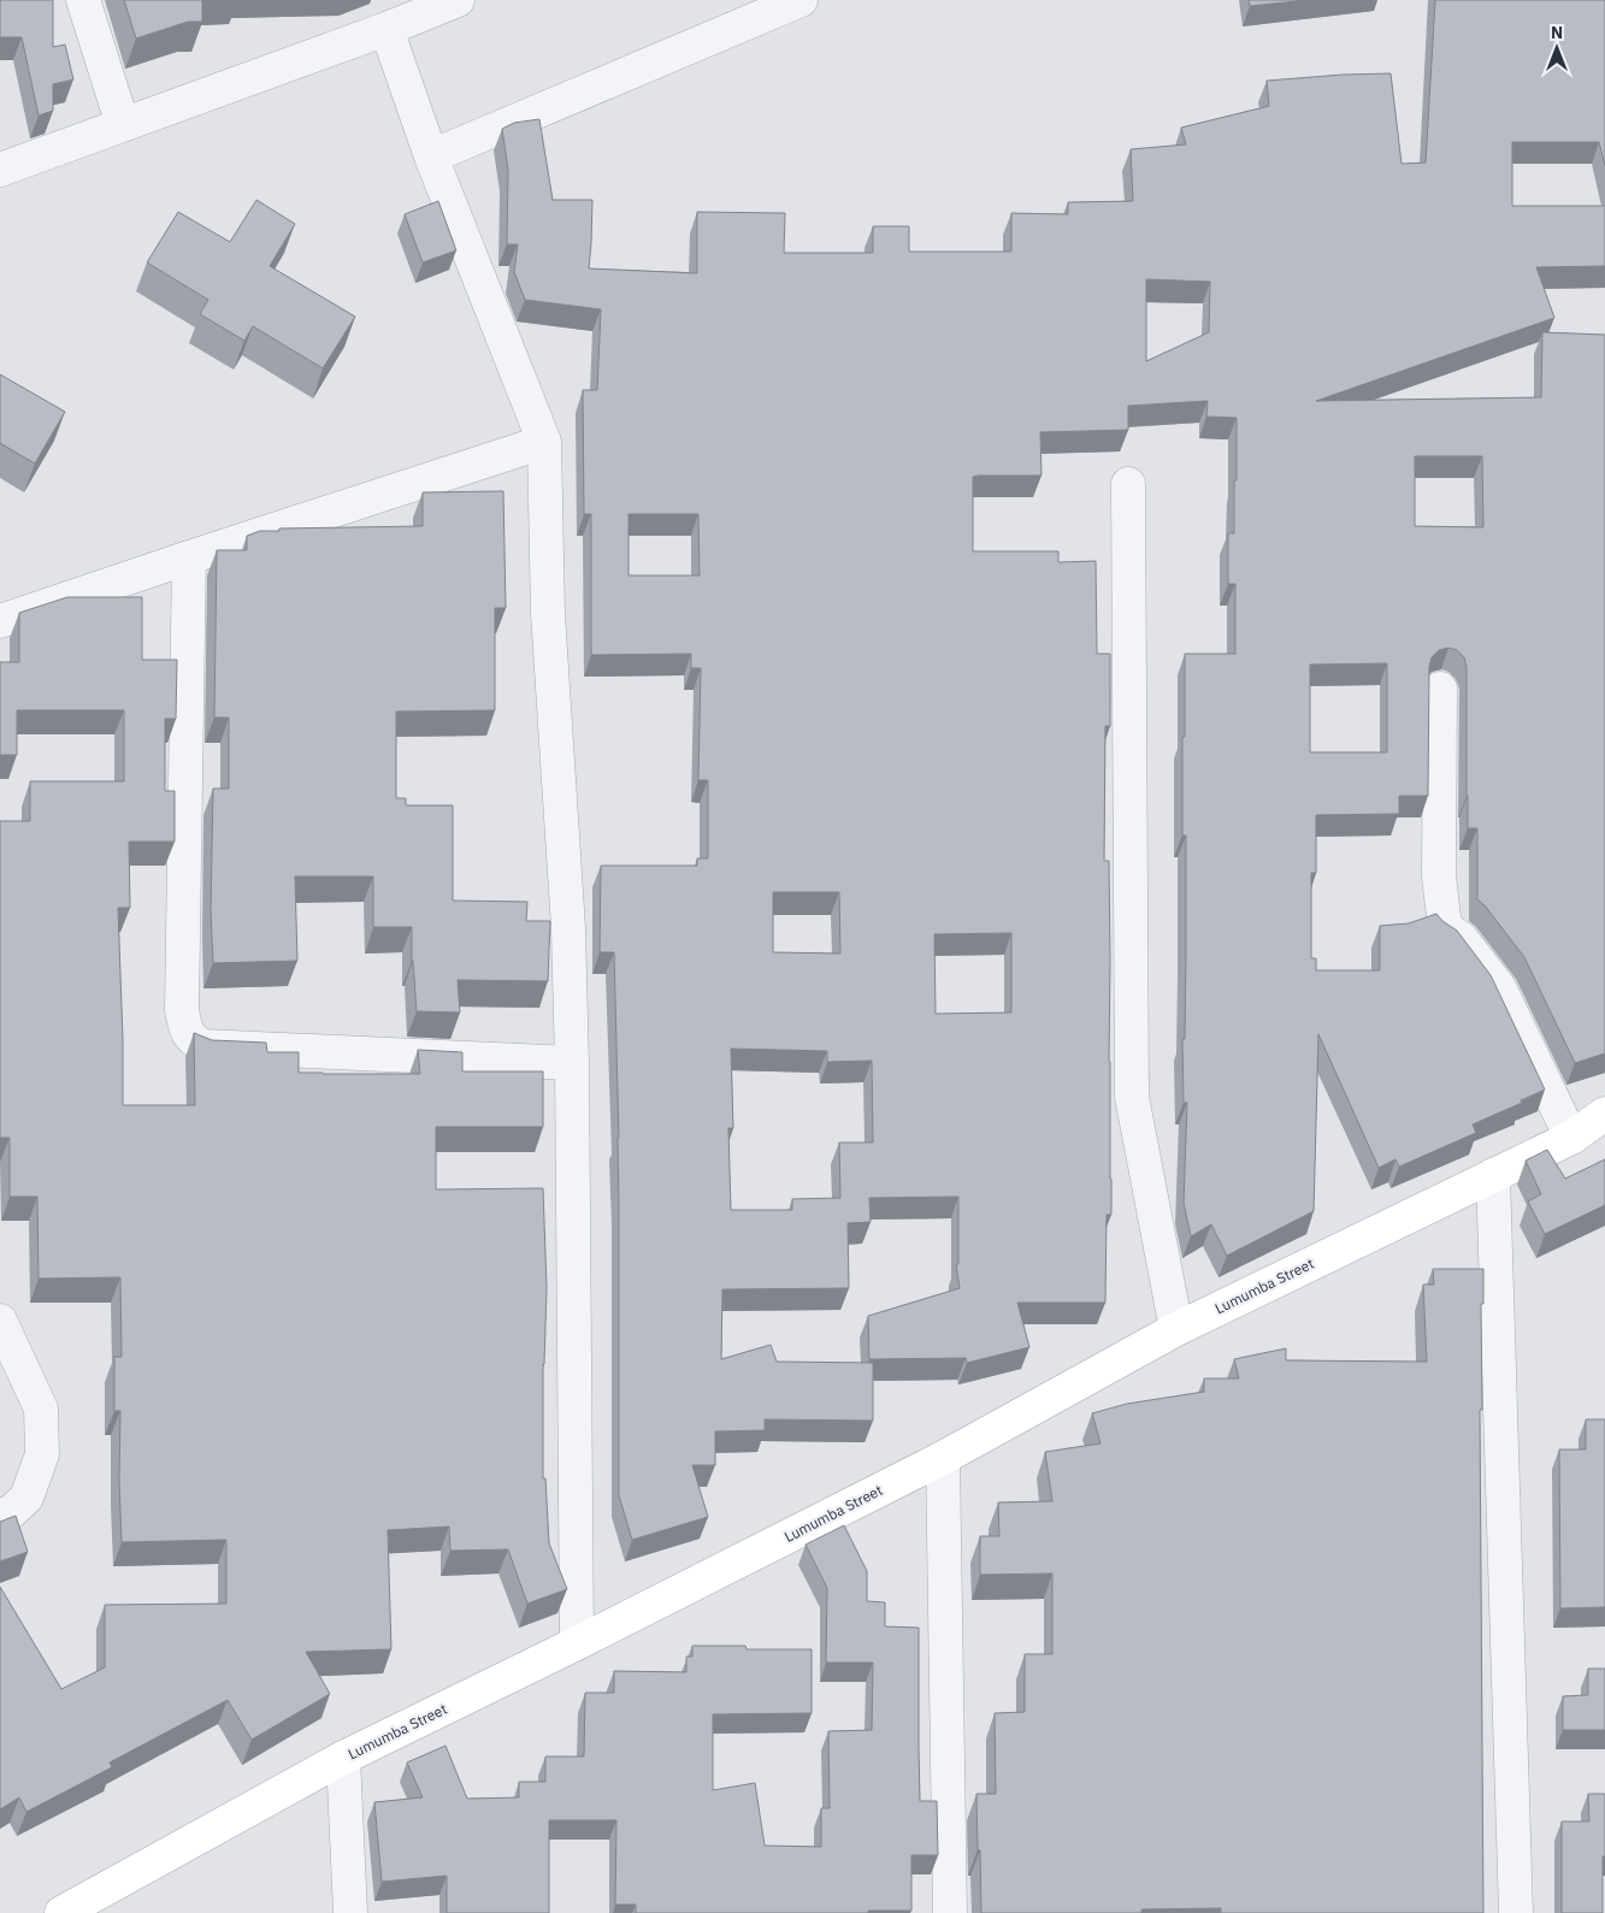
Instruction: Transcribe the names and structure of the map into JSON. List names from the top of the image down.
{
  "streets": {
    "main road": ["Lumumba Street"]
  },
  "north": "top"
}
